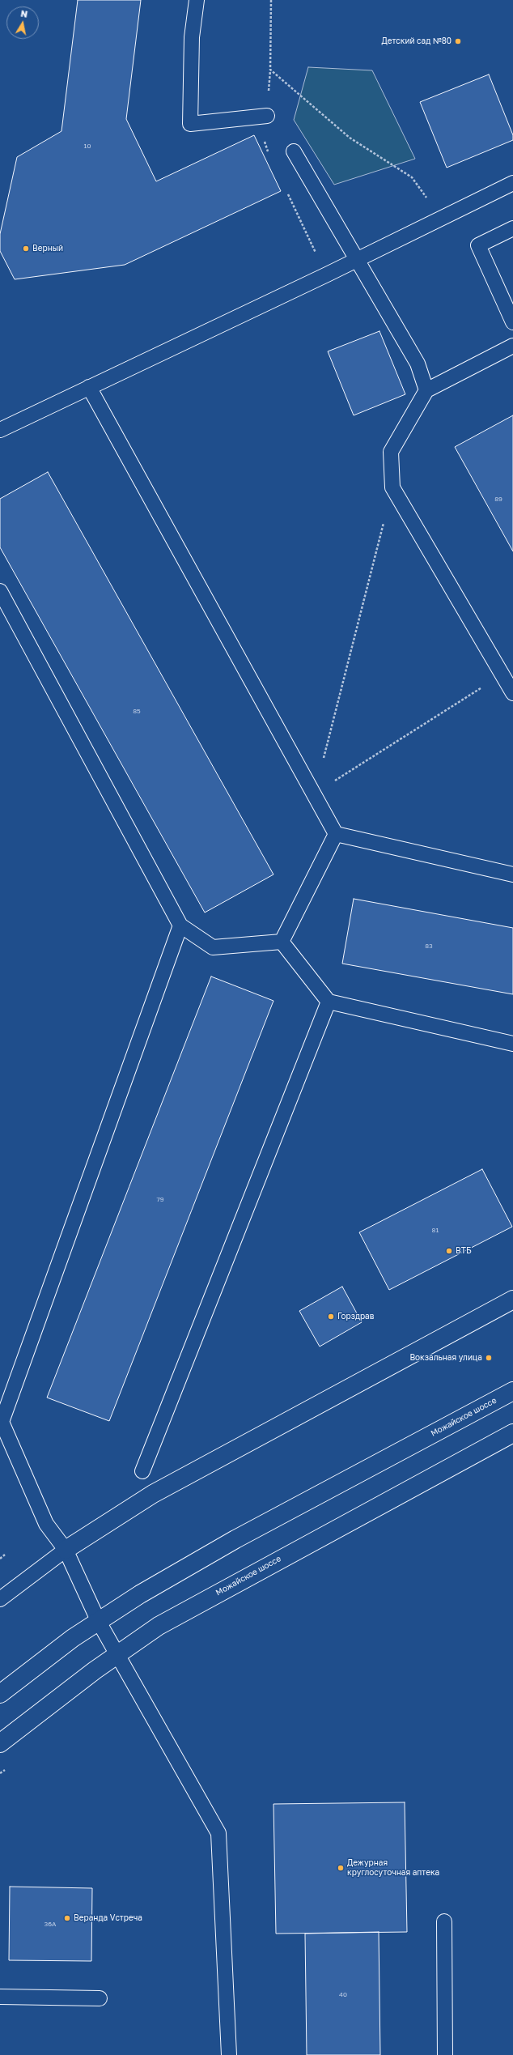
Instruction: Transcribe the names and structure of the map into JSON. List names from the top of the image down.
{
  "streets": {
    "main road": ["Можайское шоссе"]
  },
  "places": [
    "Детский сад №80",
    "Верный",
    "ВТБ",
    "Горздрав",
    "Вокзальная улица",
    "Дежурная круглосуточная аптека",
    "Веранда Vстреча"
  ],
  "house_numbers": [
    "10",
    "89",
    "85",
    "83",
    "79",
    "81",
    "36А",
    "40"
  ],
  "north": "top"
}
